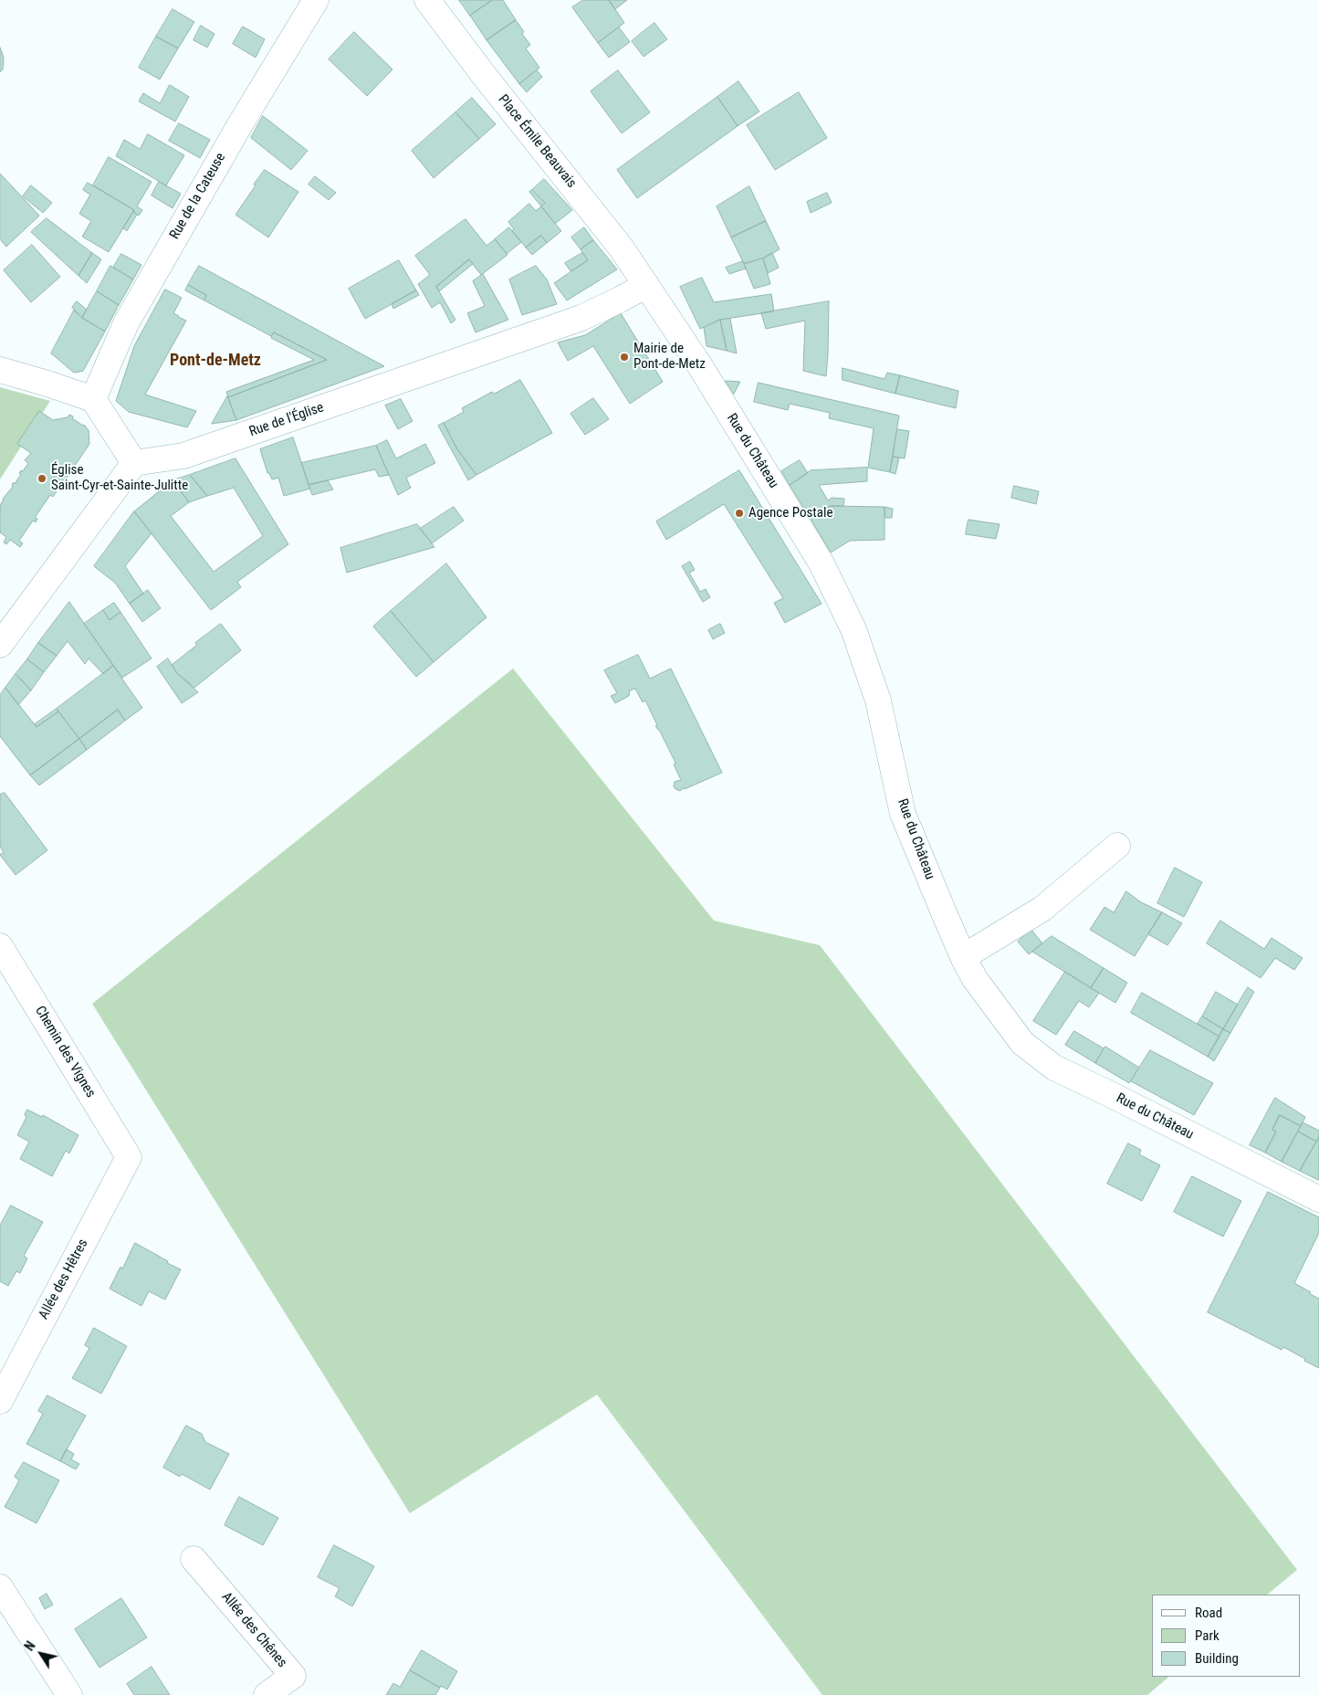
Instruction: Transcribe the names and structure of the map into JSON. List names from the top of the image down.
{
  "streets": {
    "street": [
      "Place Émile Beauvais",
      "Rue de la Cateuse",
      "Rue de l'Église",
      "Rue du Château",
      "Chemin des Vignes",
      "Allée des Hêtres",
      "Allée des Chênes"
    ]
  },
  "crossings": [
    ["Place Émile Beauvais", "Rue de l'Église"],
    ["Place Émile Beauvais", "Rue du Château"],
    ["Rue de l'Église", "Rue du Château"],
    ["Chemin des Vignes", "Allée des Hêtres"]
  ],
  "districts": ["Pont-de-Metz"],
  "places": ["Mairie de Pont-de-Metz", "Église Saint-Cyr-et-Sainte-Julitte", "Agence Postale"],
  "legend": ["Road", "Park", "Building"],
  "north": "top left"
}
